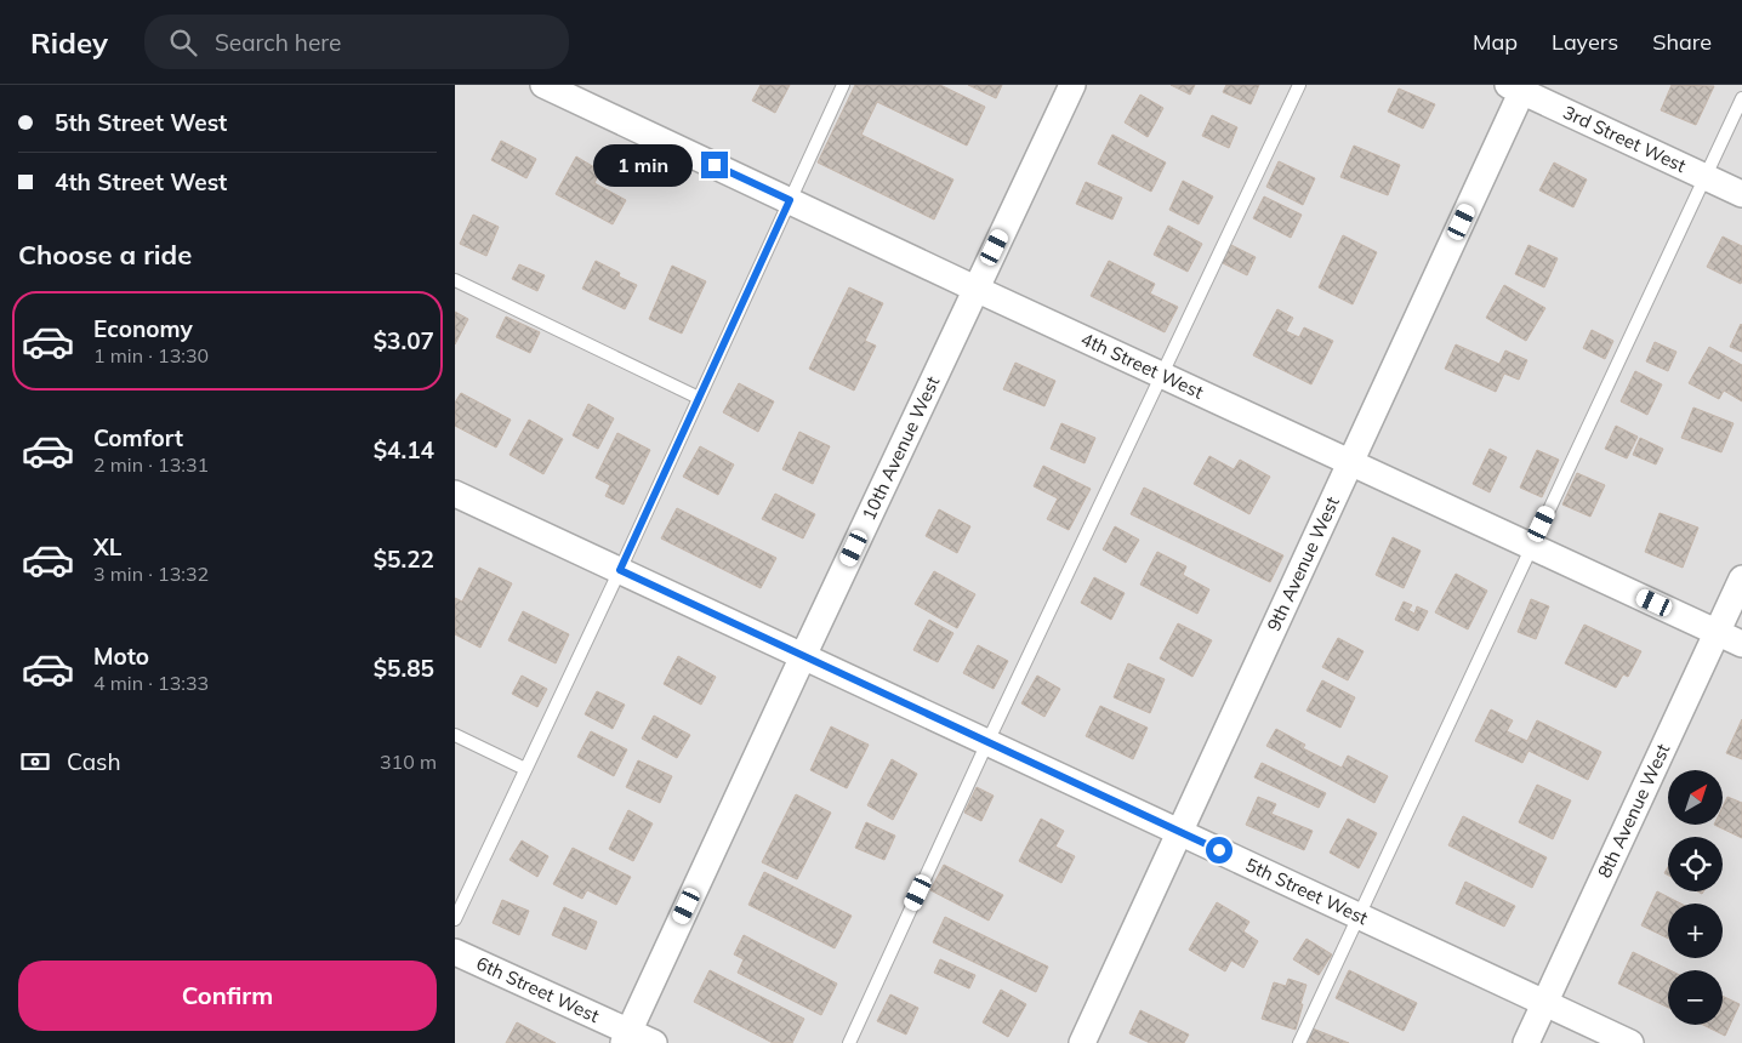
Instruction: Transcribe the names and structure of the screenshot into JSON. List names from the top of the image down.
{
  "streets": {
    "street": [
      "3rd Street West",
      "4th Street West",
      "10th Avenue West",
      "9th Avenue West",
      "8th Avenue West",
      "5th Street West",
      "6th Street West"
    ]
  },
  "crossings": [
    ["3rd Street West", "9th Avenue West"],
    ["4th Street West", "10th Avenue West"],
    ["4th Street West", "9th Avenue West"],
    ["4th Street West", "8th Avenue West"],
    ["10th Avenue West", "5th Street West"],
    ["10th Avenue West", "6th Street West"],
    ["9th Avenue West", "5th Street West"],
    ["8th Avenue West", "5th Street West"]
  ],
  "north": "top right",
  "page": {
    "header": "Ridey",
    "search": "Search here",
    "nav": ["Map", "Layers", "Share"],
    "banner": ["5th Street West", "4th Street West"],
    "bubble": "1 min",
    "heading": "Choose a ride",
    "list": [
      {
        "name": "Economy",
        "note": "1 min · 13:30",
        "value": "$3.07"
      },
      {
        "name": "Comfort",
        "note": "2 min · 13:31",
        "value": "$4.14"
      },
      {
        "name": "XL",
        "note": "3 min · 13:32",
        "value": "$5.22"
      },
      {
        "name": "Moto",
        "note": "4 min · 13:33",
        "value": "$5.85"
      }
    ],
    "pay": ["Cash", "310 m"],
    "map_buttons": ["+", "−"],
    "buttons": "Confirm"
  }
}
